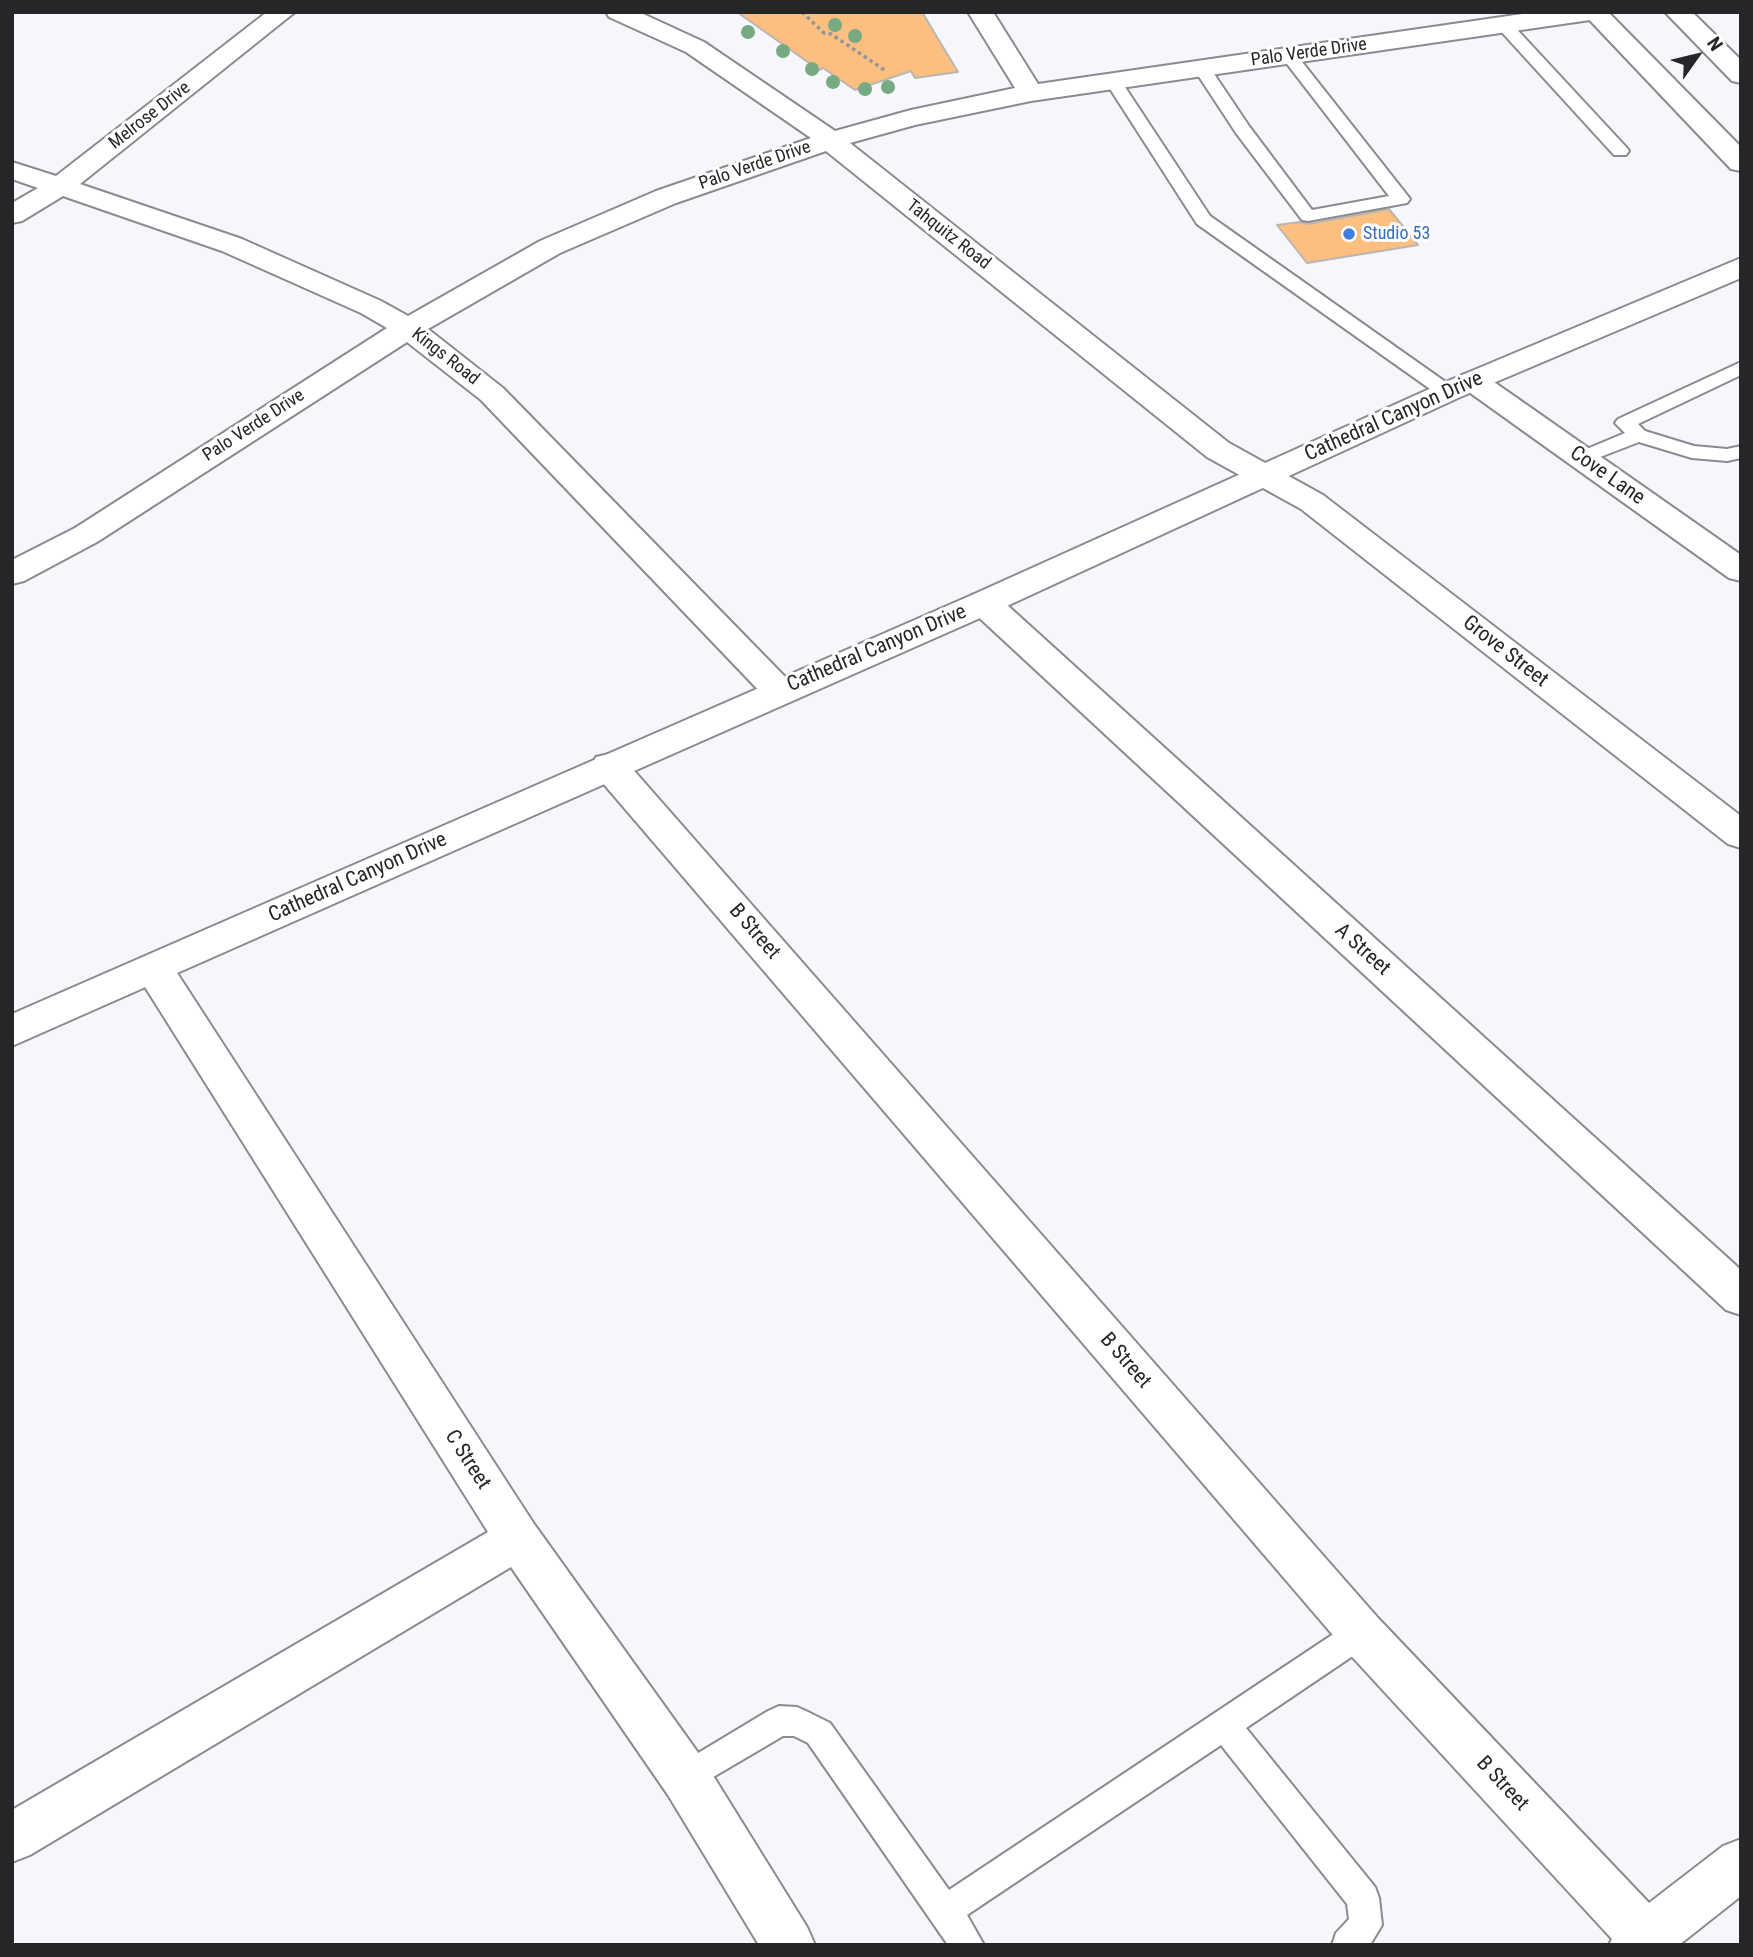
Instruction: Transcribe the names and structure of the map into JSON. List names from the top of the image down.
{
  "streets": {
    "street": [
      "Palo Verde Drive",
      "Melrose Drive",
      "Tahquitz Road",
      "Kings Road",
      "Cathedral Canyon Drive",
      "Cove Lane",
      "Grove Street",
      "B Street",
      "A Street",
      "C Street"
    ]
  },
  "crossings": [
    ["Palo Verde Drive", "Tahquitz Road"],
    ["Palo Verde Drive", "Kings Road"],
    ["Melrose Drive", "Kings Road"],
    ["Tahquitz Road", "Cathedral Canyon Drive"],
    ["Tahquitz Road", "Grove Street"],
    ["Kings Road", "Cathedral Canyon Drive"],
    ["Cathedral Canyon Drive", "Cove Lane"],
    ["Cathedral Canyon Drive", "Grove Street"],
    ["Cathedral Canyon Drive", "B Street"],
    ["Cathedral Canyon Drive", "A Street"],
    ["Cathedral Canyon Drive", "C Street"]
  ],
  "places": ["Studio 53"],
  "north": "top right"
}
